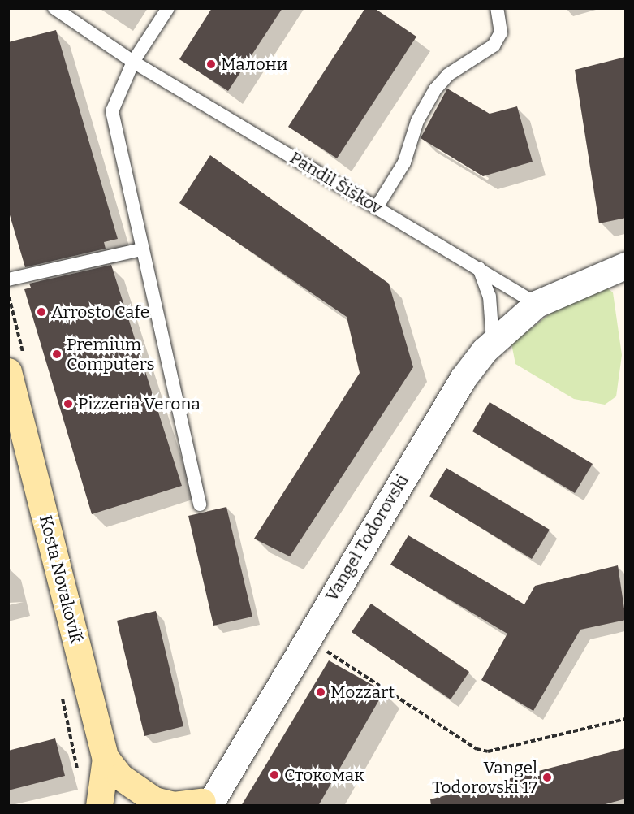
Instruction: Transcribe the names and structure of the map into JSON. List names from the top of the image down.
{
  "streets": {
    "street": ["Vangel Todorovski", "Kosta Novakoviḱ"],
    "lane": ["Pandil Šiškov"]
  },
  "crossings": [
    ["Pandil Šiškov", "Vangel Todorovski"]
  ],
  "places": [
    "Малони",
    "Arrosto Cafe",
    "Premium Computers",
    "Pizzeria Verona",
    "Mozzart",
    "Стокомак",
    "Vangel Todorovski 17"
  ]
}
